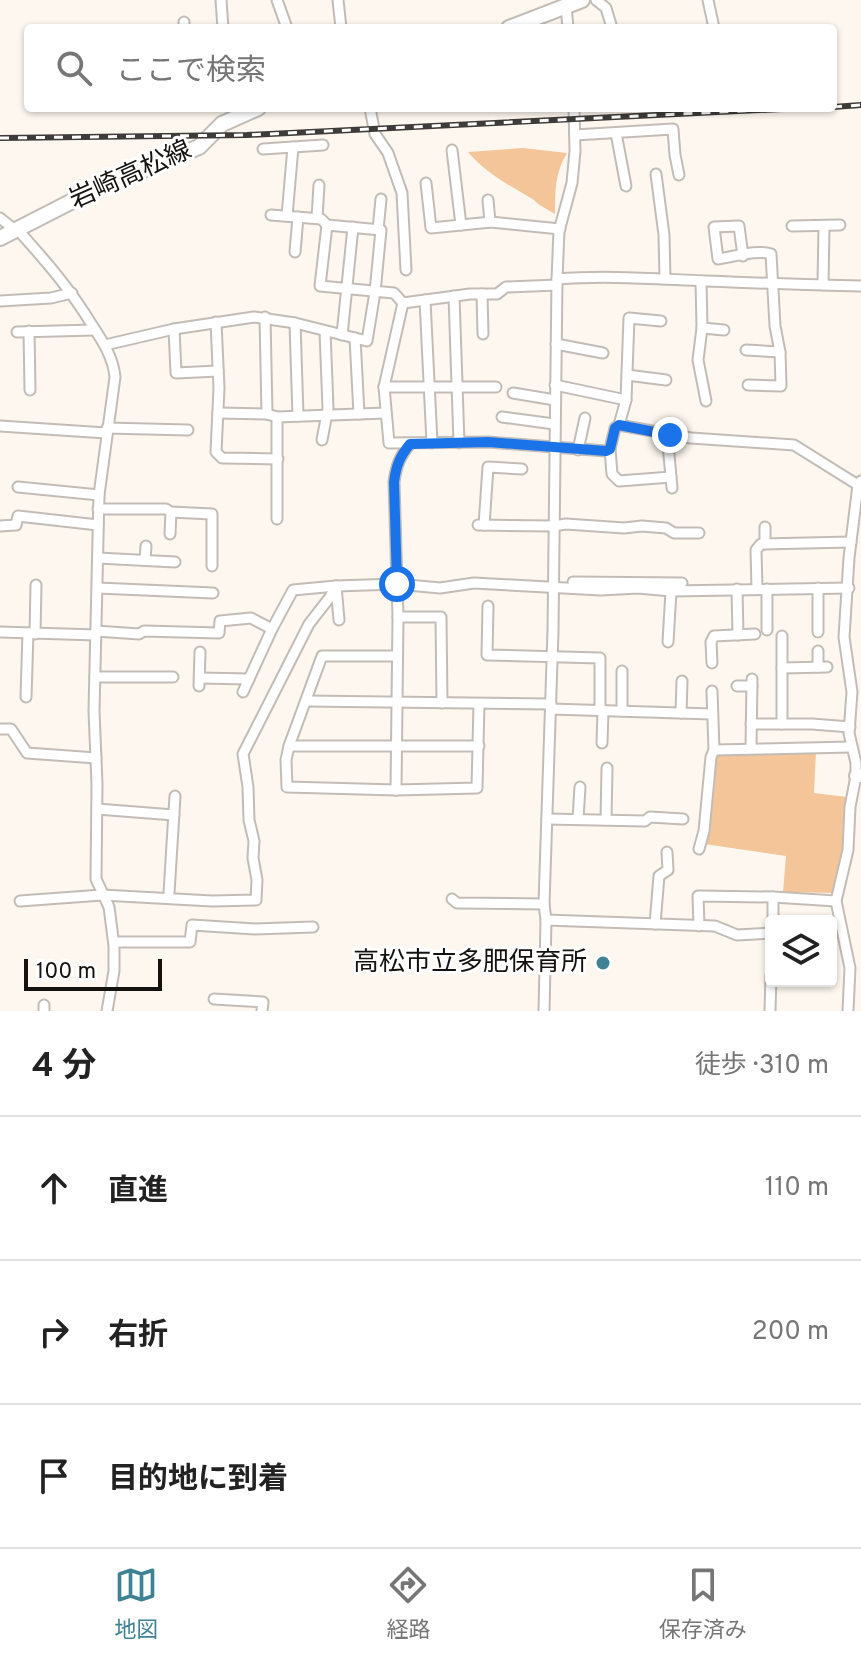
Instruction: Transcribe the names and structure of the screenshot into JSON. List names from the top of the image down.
{
  "streets": {
    "main road": ["岩崎高松線"]
  },
  "places": ["高松市立多肥保育所"],
  "scale_bar": "100 m",
  "page": {
    "search": "ここで検索",
    "scale": "100 m",
    "heading": ["4 分", "徒歩 · 310 m"],
    "list": [
      ["直進", "110 m"],
      ["右折", "200 m"],
      "目的地に到着"
    ],
    "nav": ["地図", "経路", "保存済み"]
  }
}
